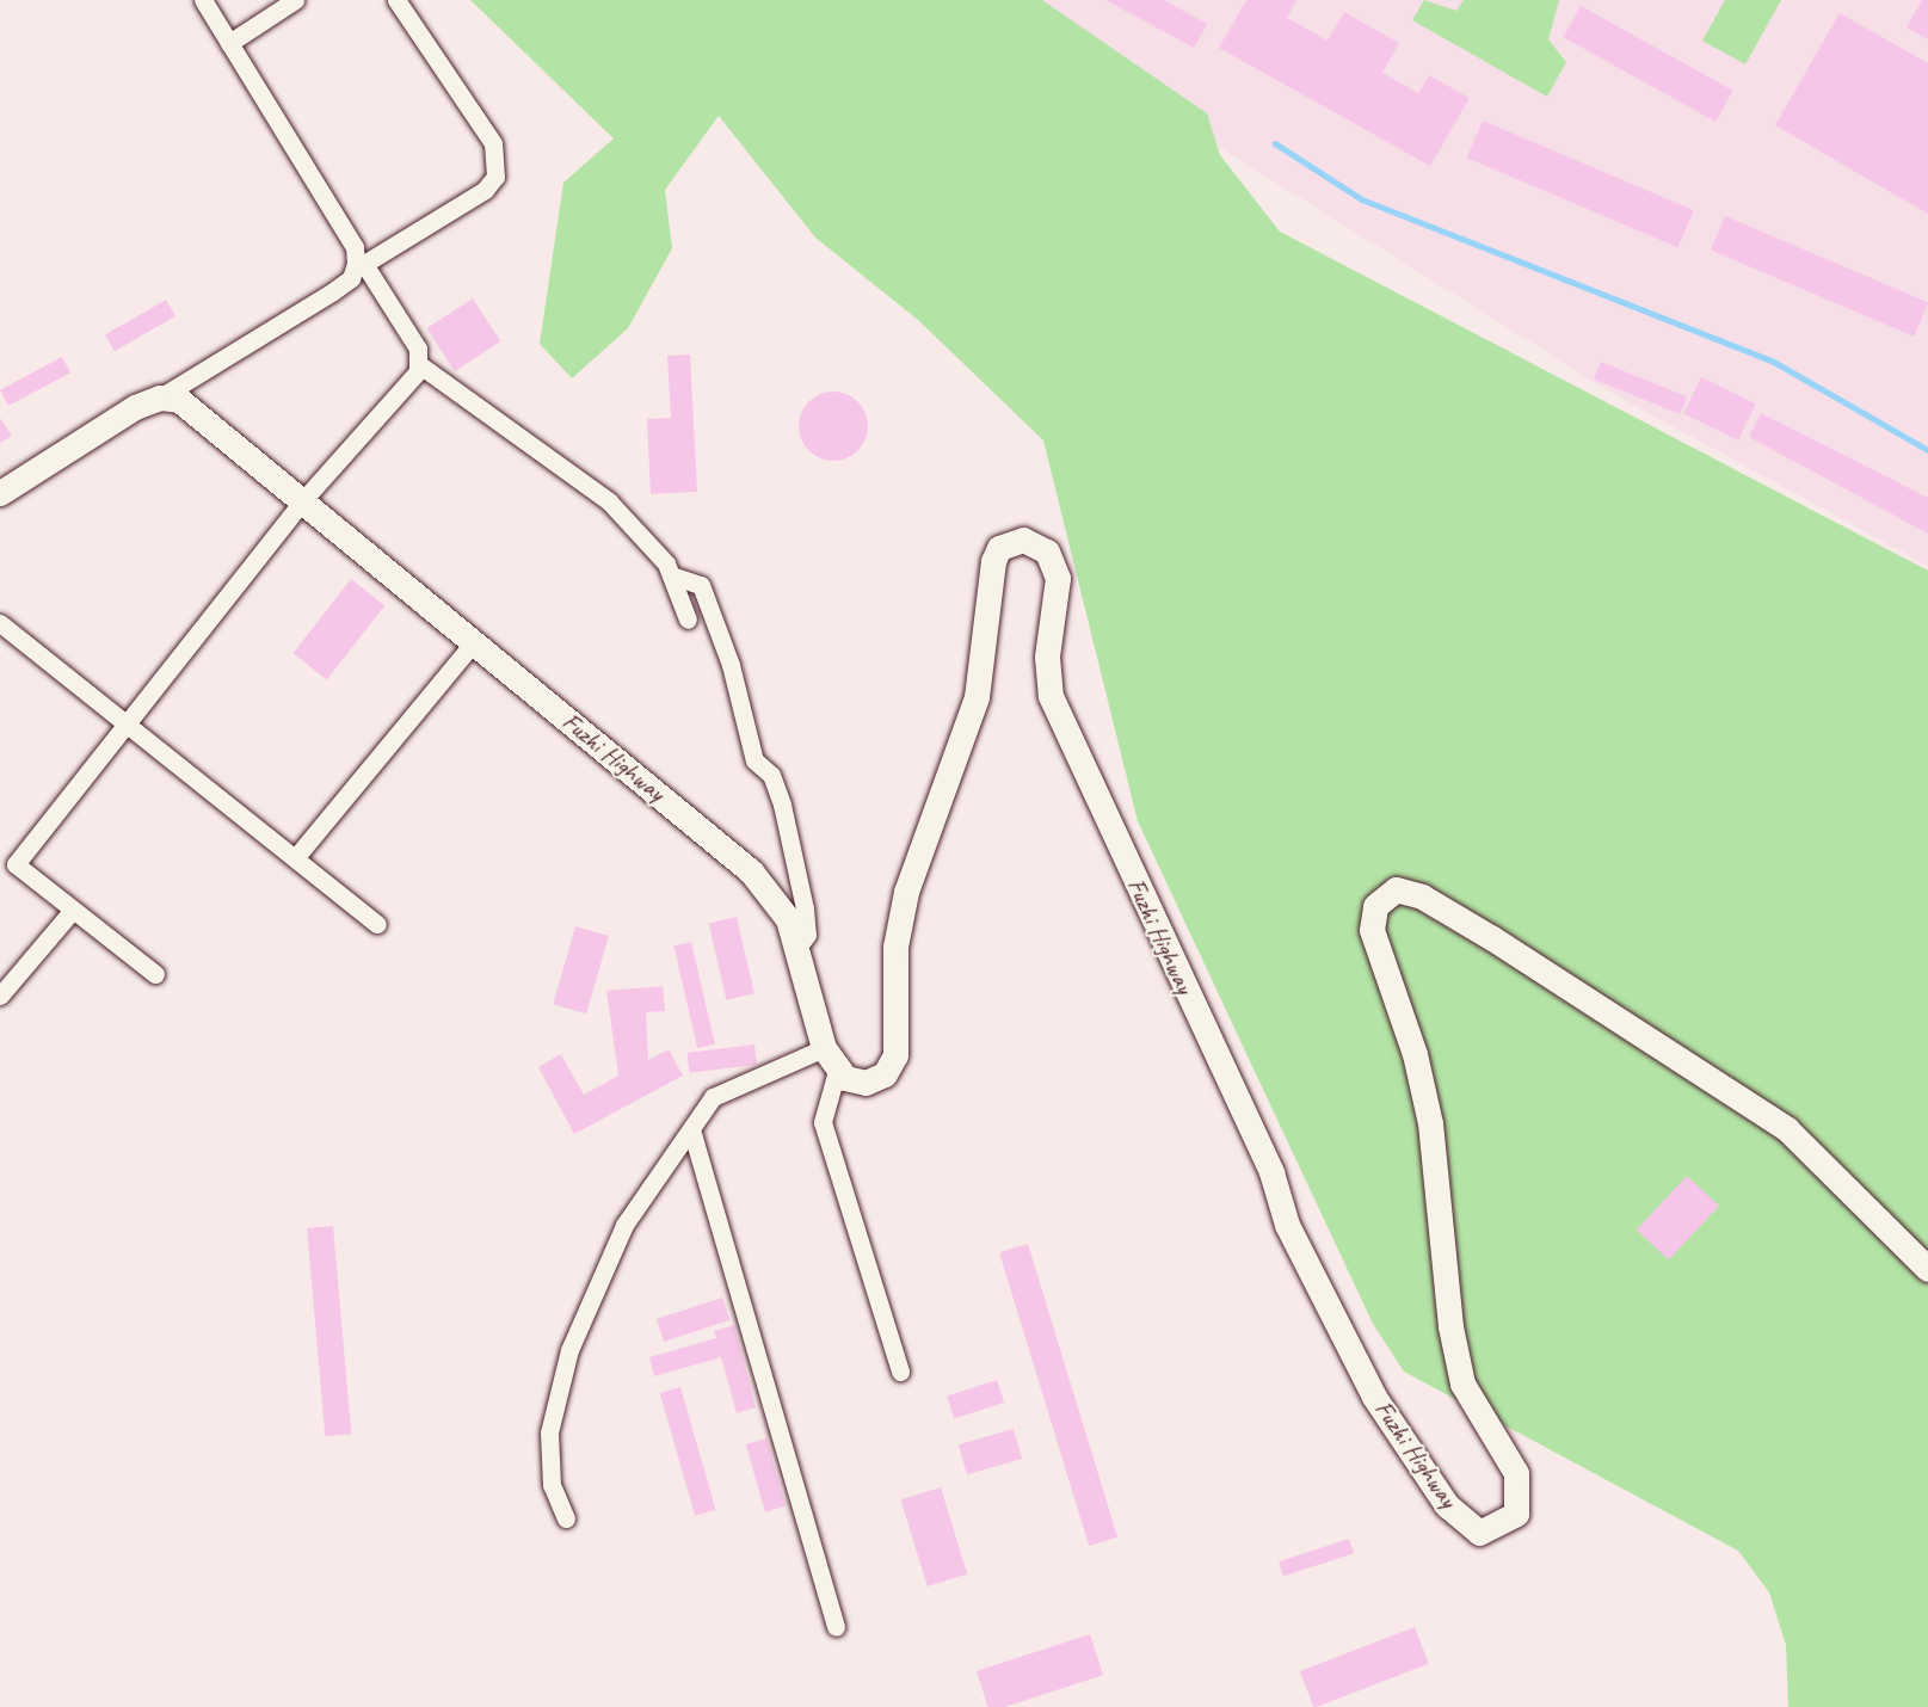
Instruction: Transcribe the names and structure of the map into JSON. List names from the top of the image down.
{
  "streets": {
    "main road": ["Fuzhi Highway"]
  }
}
